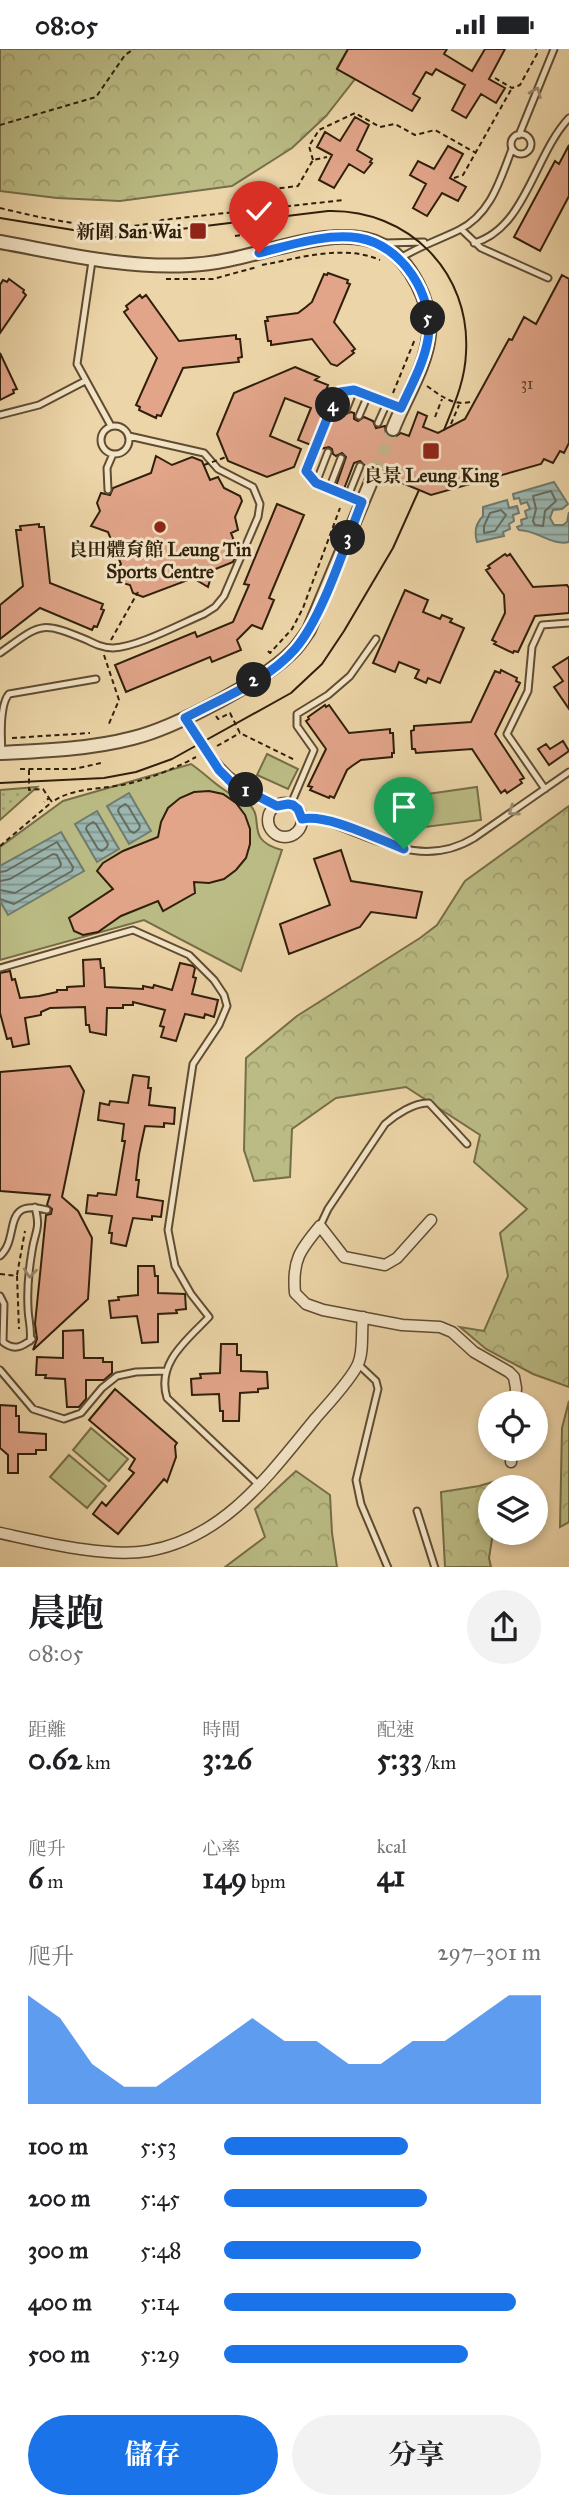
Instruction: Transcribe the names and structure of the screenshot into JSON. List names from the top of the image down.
{
  "places": {
    "transit": ["新圍 San Wai", "良景 Leung King"],
    "other": ["良田體育館 Leung Tin Sports Centre"]
  },
  "house_numbers": ["31"],
  "page": {
    "status": "08:05",
    "pins": [
      "5",
      "4",
      "3",
      "2",
      "1"
    ],
    "heading": ["晨跑", "08:05"],
    "stats": [
      ["距離", "0.62 km"],
      ["時間", "3:26"],
      ["配速", "5:33 /km"],
      ["爬升", "6 m"],
      ["心率", "149 bpm"],
      ["kcal", "41"]
    ],
    "chart": ["爬升", "297–301 m"],
    "list": [
      {
        "name": "100 m",
        "note": "5:53"
      },
      {
        "name": "200 m",
        "note": "5:45"
      },
      {
        "name": "300 m",
        "note": "5:48"
      },
      {
        "name": "400 m",
        "note": "5:14"
      },
      {
        "name": "500 m",
        "note": "5:29"
      }
    ],
    "buttons": ["儲存", "分享"]
  }
}
